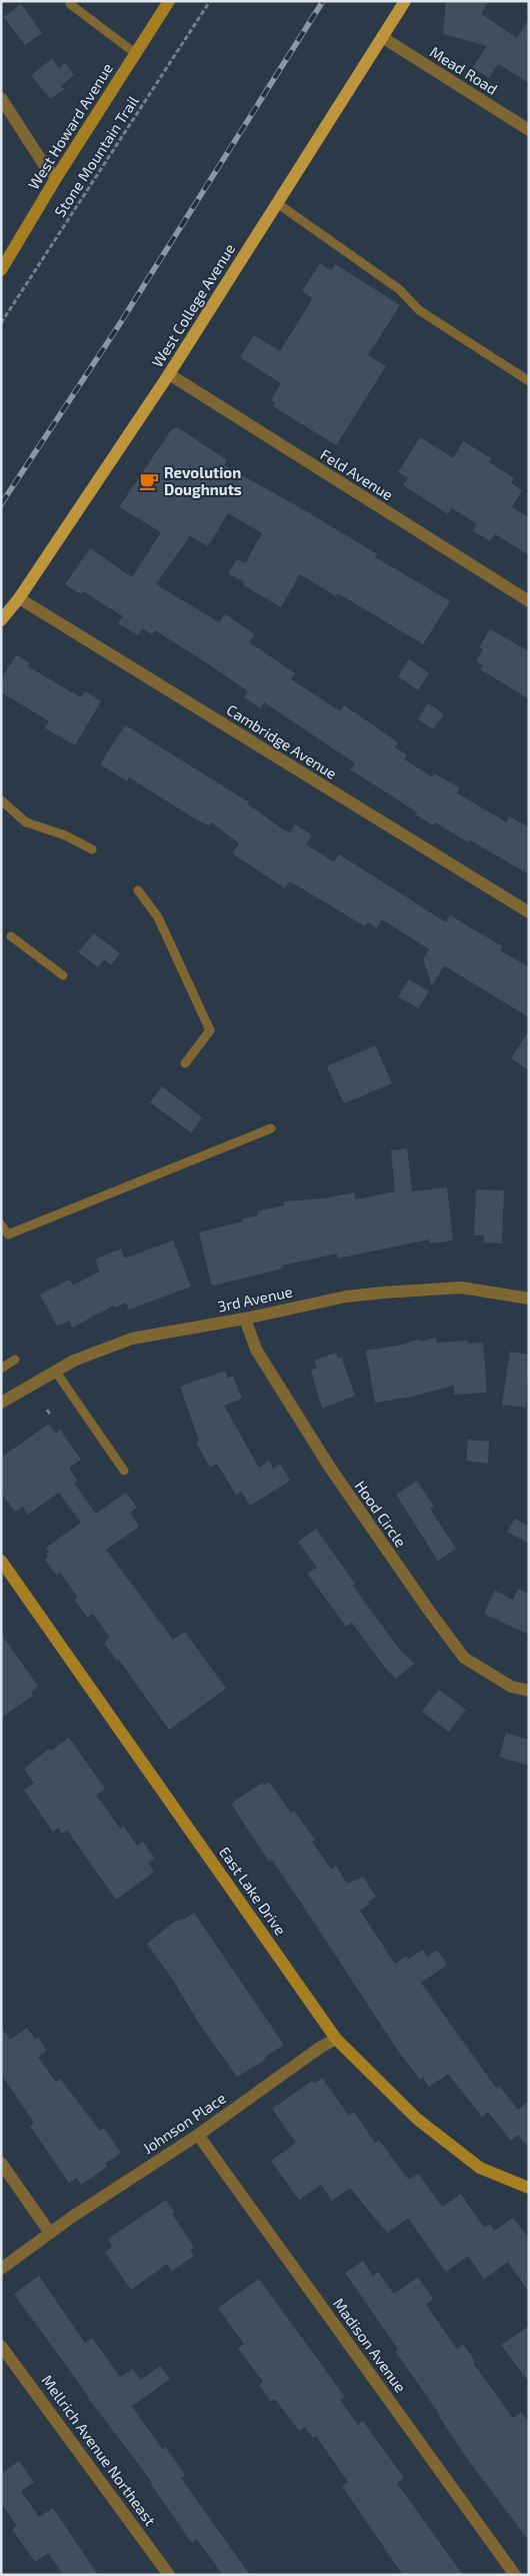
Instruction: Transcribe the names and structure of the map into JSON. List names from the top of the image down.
{
  "streets": {
    "main road": ["West College Avenue"],
    "street": [
      "Mead Road",
      "West Howard Avenue",
      "Feld Avenue",
      "Cambridge Avenue",
      "3rd Avenue",
      "Hood Circle",
      "East Lake Drive",
      "Johnson Place",
      "Madison Avenue",
      "Mellrich Avenue Northeast"
    ],
    "path": ["Stone Mountain Trail"]
  },
  "crossings": [
    ["Mead Road", "West College Avenue"],
    ["West College Avenue", "Feld Avenue"],
    ["West College Avenue", "Cambridge Avenue"],
    ["3rd Avenue", "Hood Circle"],
    ["East Lake Drive", "Johnson Place"],
    ["Johnson Place", "Madison Avenue"]
  ],
  "places": {
    "cafe": ["Revolution Doughnuts"]
  }
}
